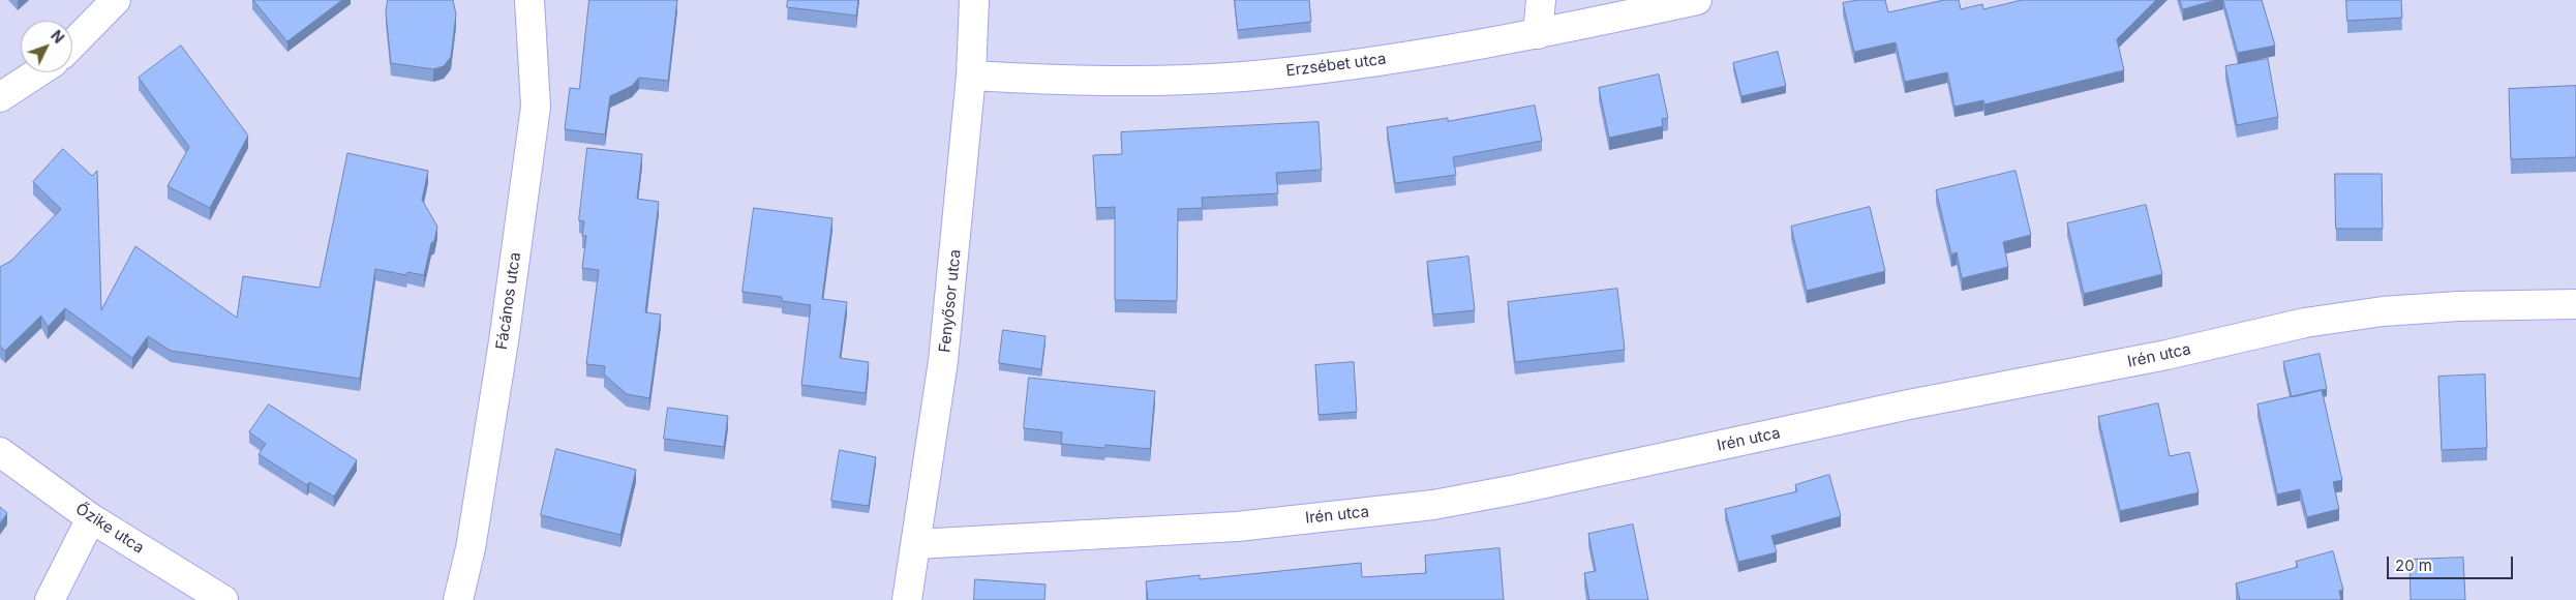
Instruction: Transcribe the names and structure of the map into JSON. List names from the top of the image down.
{
  "streets": {
    "street": [
      "Erzsébet utca",
      "Fácános utca",
      "Fenyősor utca",
      "Irén utca",
      "Őzike utca"
    ]
  },
  "crossings": [
    ["Erzsébet utca", "Fenyősor utca"],
    ["Fenyősor utca", "Irén utca"]
  ],
  "scale_bar": "20 m",
  "north": "top right"
}
